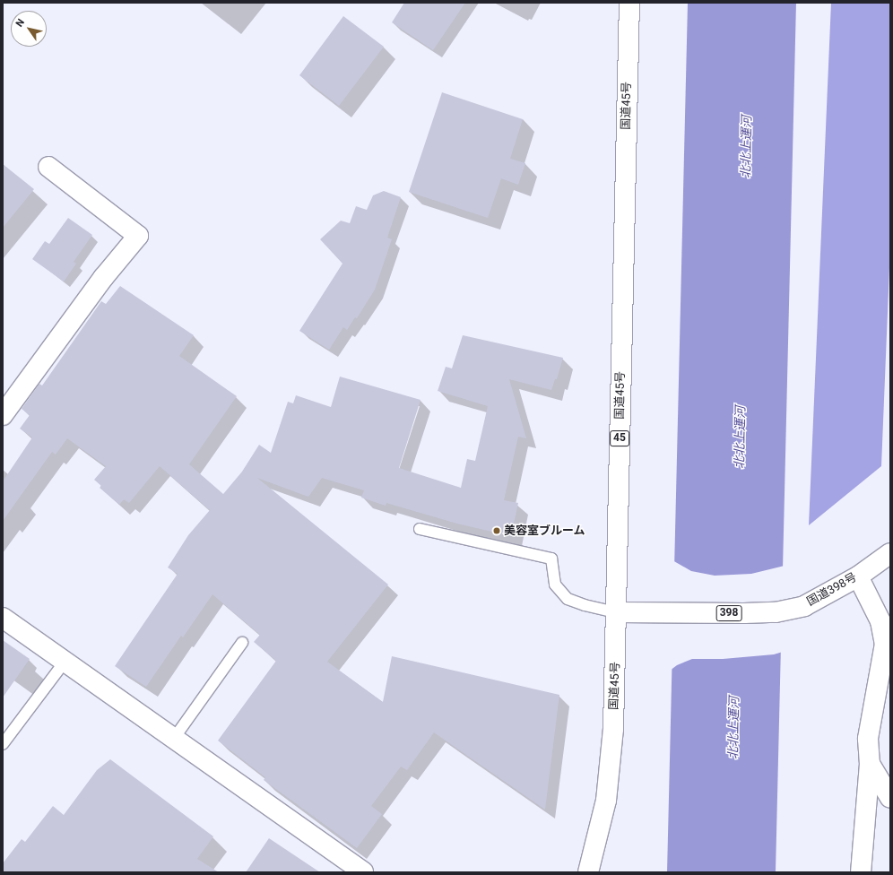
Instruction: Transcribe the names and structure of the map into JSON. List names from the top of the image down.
{
  "streets": {
    "main road": [
      "国道45号",
      "45",
      "国道398号",
      "398"
    ]
  },
  "crossings": [
    ["国道45号", "国道398号"]
  ],
  "water": ["北北上運河"],
  "places": ["美容室ブルーム"],
  "north": "top left"
}
